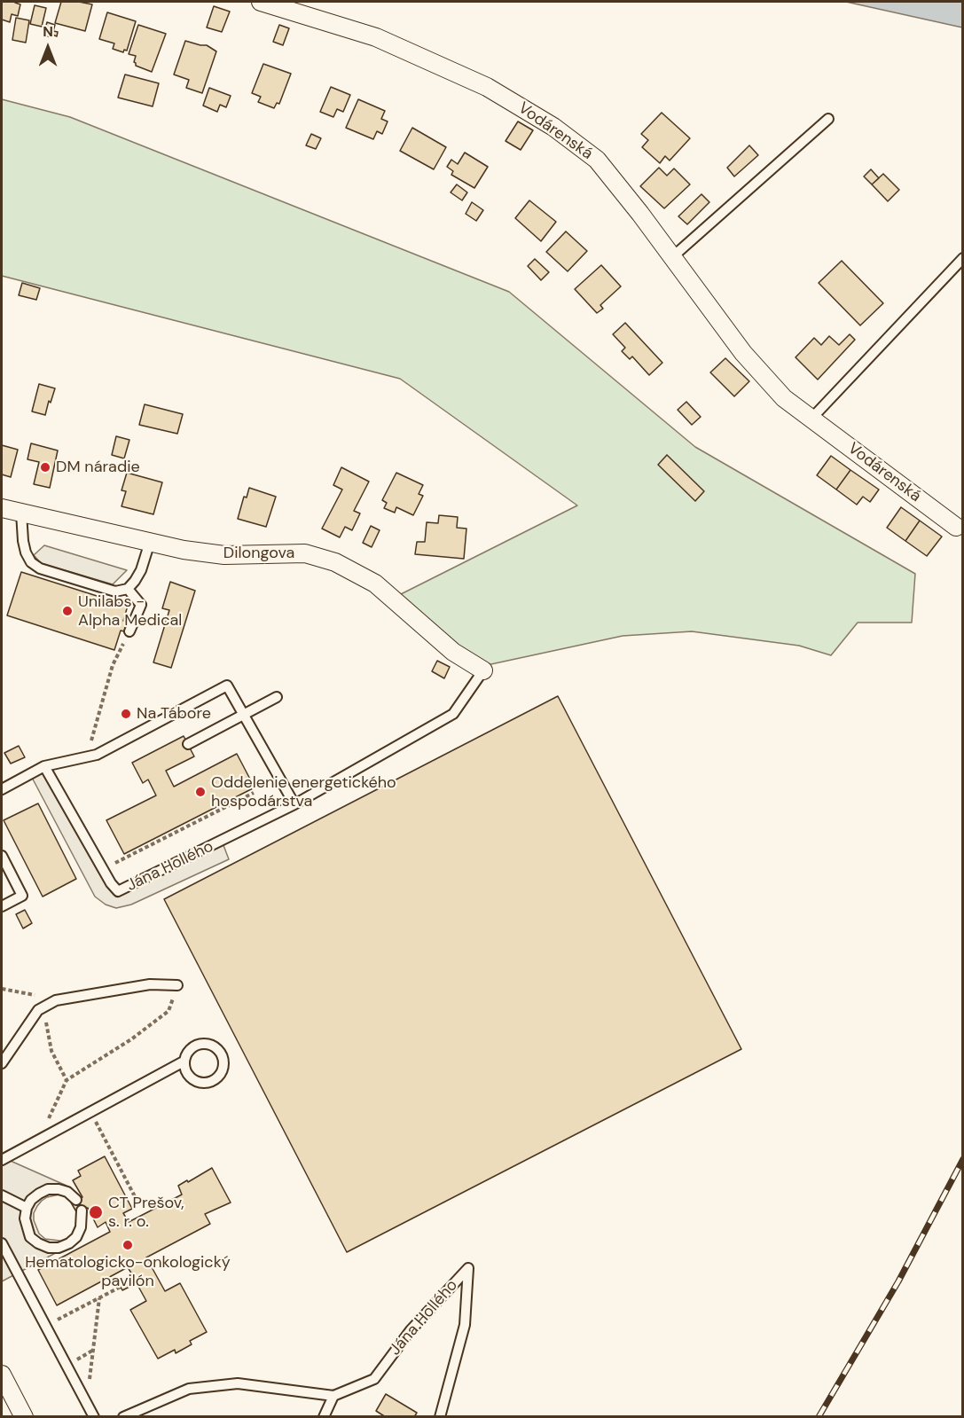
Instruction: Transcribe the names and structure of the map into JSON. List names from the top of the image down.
{
  "streets": {
    "street": ["Vodárenská", "Dilongova"],
    "lane": ["Jána Hollého"]
  },
  "crossings": [
    ["Dilongova", "Jána Hollého"]
  ],
  "places": [
    "DM náradie",
    "Unilabs - Alpha Medical",
    "Na Tábore",
    "Oddelenie energetického hospodárstva",
    "CT Prešov, s. r. o.",
    "Hematologicko-onkologický pavilón"
  ],
  "north": "top"
}
